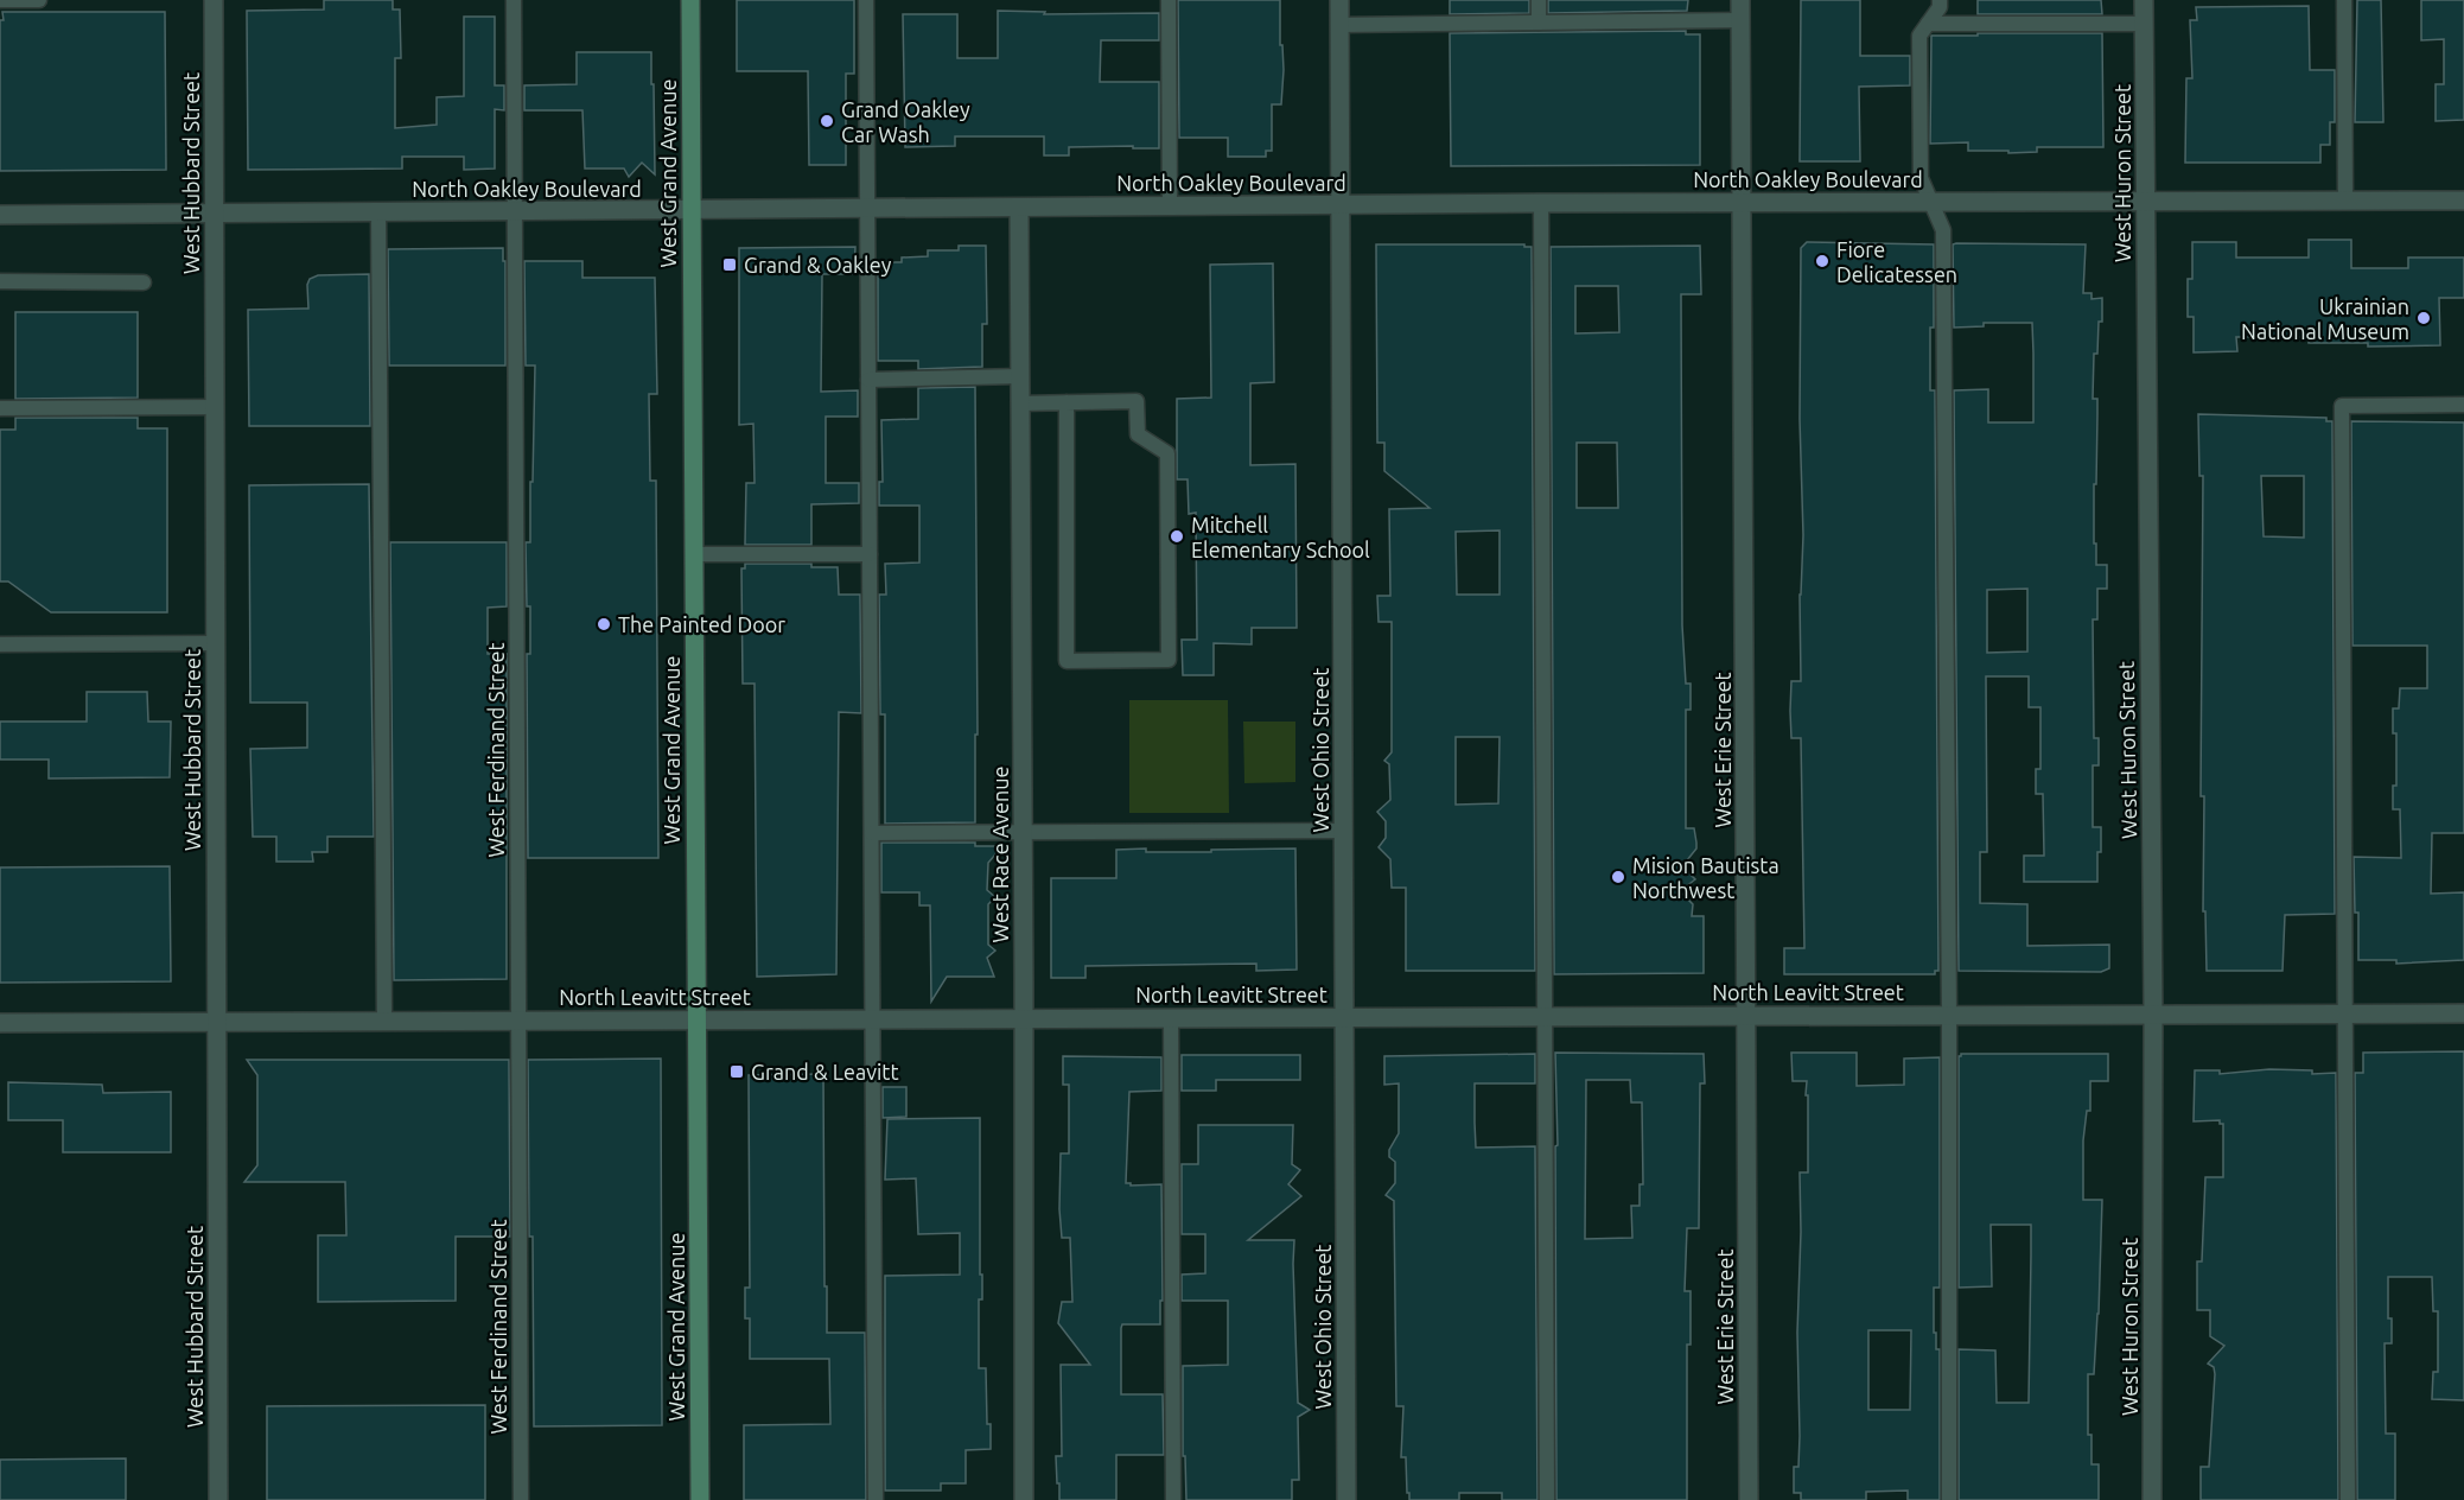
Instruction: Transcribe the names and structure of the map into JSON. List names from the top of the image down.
{
  "streets": {
    "main road": ["West Grand Avenue"],
    "street": [
      "West Hubbard Street",
      "West Huron Street",
      "North Oakley Boulevard",
      "West Ohio Street",
      "West Erie Street",
      "West Race Avenue",
      "North Leavitt Street"
    ],
    "lane": ["West Ferdinand Street"]
  },
  "crossings": [
    ["West Hubbard Street", "North Oakley Boulevard"],
    ["West Hubbard Street", "North Leavitt Street"],
    ["West Grand Avenue", "North Oakley Boulevard"],
    ["West Grand Avenue", "North Leavitt Street"],
    ["West Huron Street", "North Oakley Boulevard"],
    ["West Huron Street", "North Leavitt Street"],
    ["North Oakley Boulevard", "West Ferdinand Street"],
    ["North Oakley Boulevard", "West Ohio Street"],
    ["North Oakley Boulevard", "West Erie Street"],
    ["North Oakley Boulevard", "West Race Avenue"],
    ["West Ferdinand Street", "North Leavitt Street"],
    ["West Ohio Street", "North Leavitt Street"],
    ["West Erie Street", "North Leavitt Street"],
    ["West Race Avenue", "North Leavitt Street"]
  ],
  "places": {
    "other": [
      "Grand Oakley Car Wash",
      "Fiore Delicatessen",
      "Ukrainian National Museum",
      "Mitchell Elementary School",
      "The Painted Door",
      "Mision Bautista Northwest"
    ],
    "transit": ["Grand & Oakley", "Grand & Leavitt"]
  }
}
